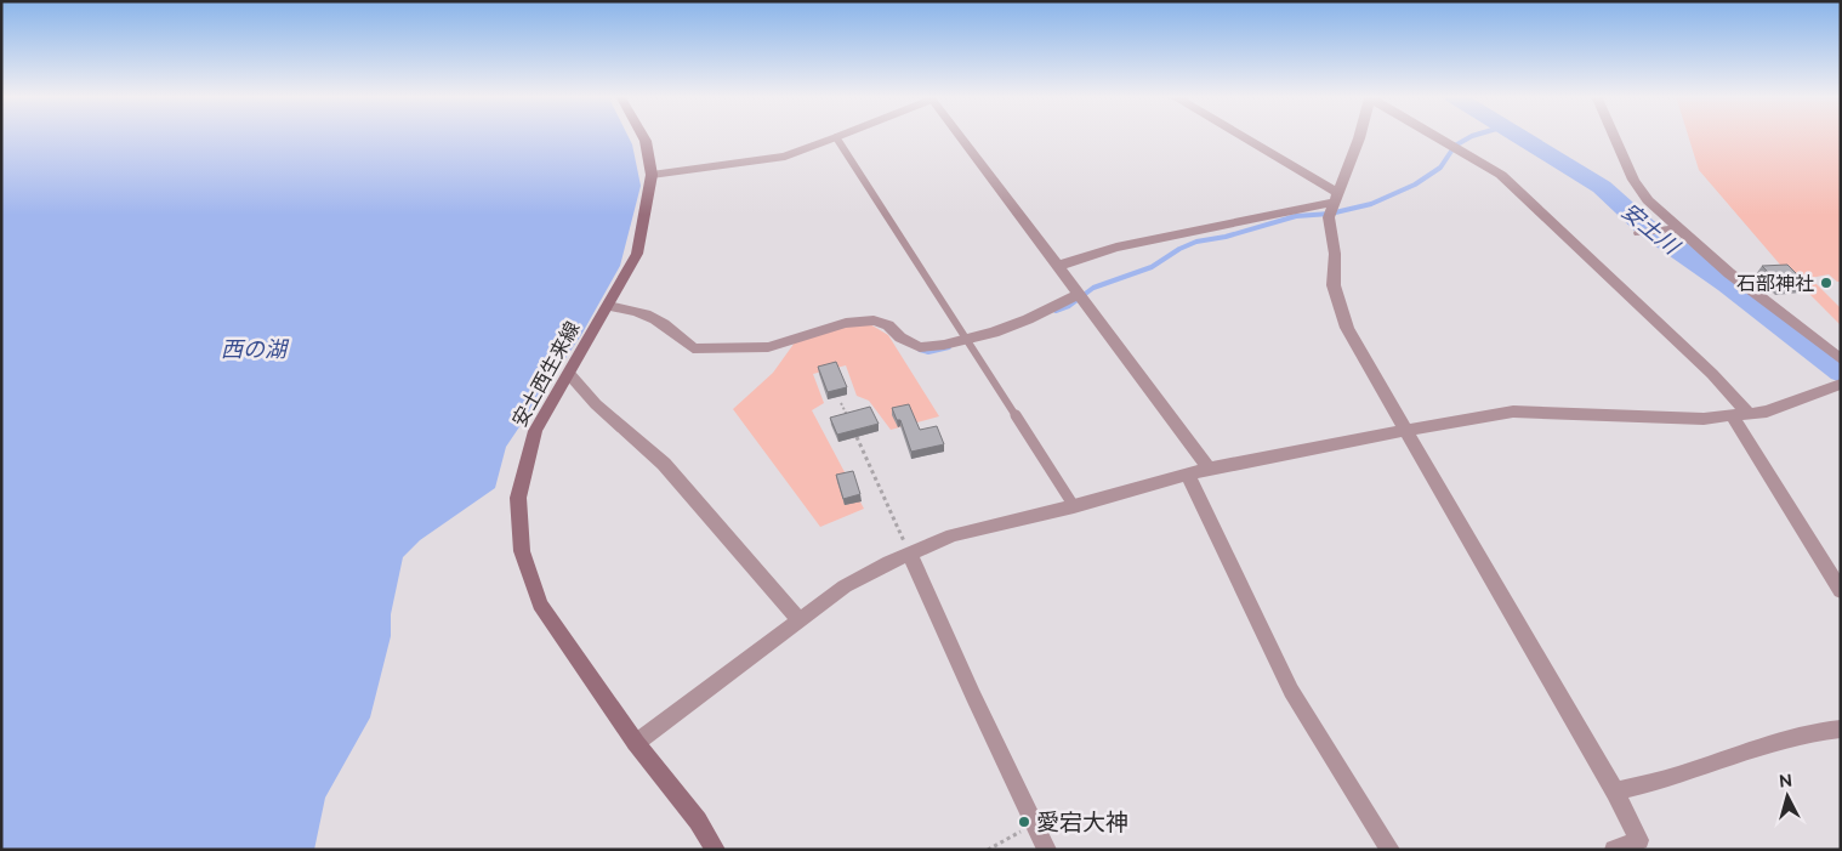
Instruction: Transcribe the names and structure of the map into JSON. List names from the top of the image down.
{
  "streets": {
    "main road": ["安土西生来線"]
  },
  "water": ["安土川", "西の湖"],
  "places": ["石部神社", "愛宕大神"],
  "north": "top"
}
